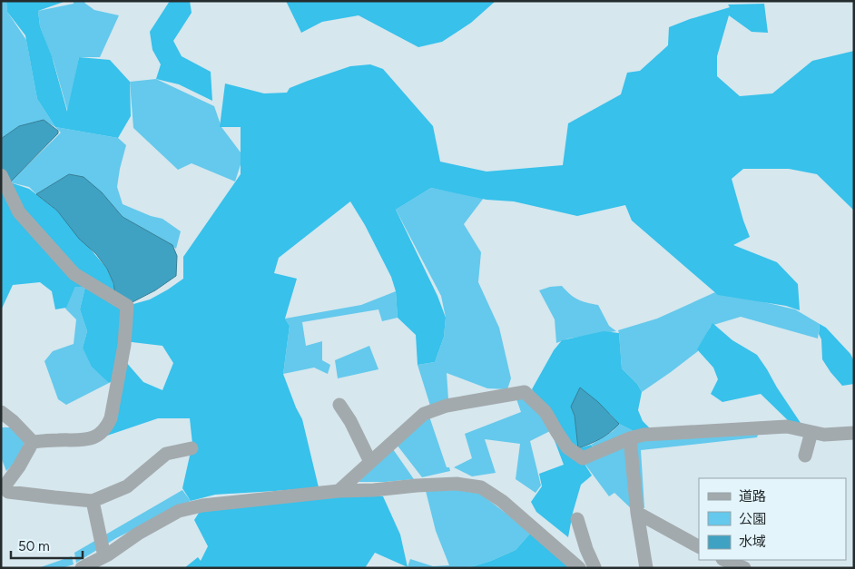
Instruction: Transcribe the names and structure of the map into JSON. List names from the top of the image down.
{
  "legend": ["道路", "公園", "水域"],
  "scale_bar": "50 m"
}
